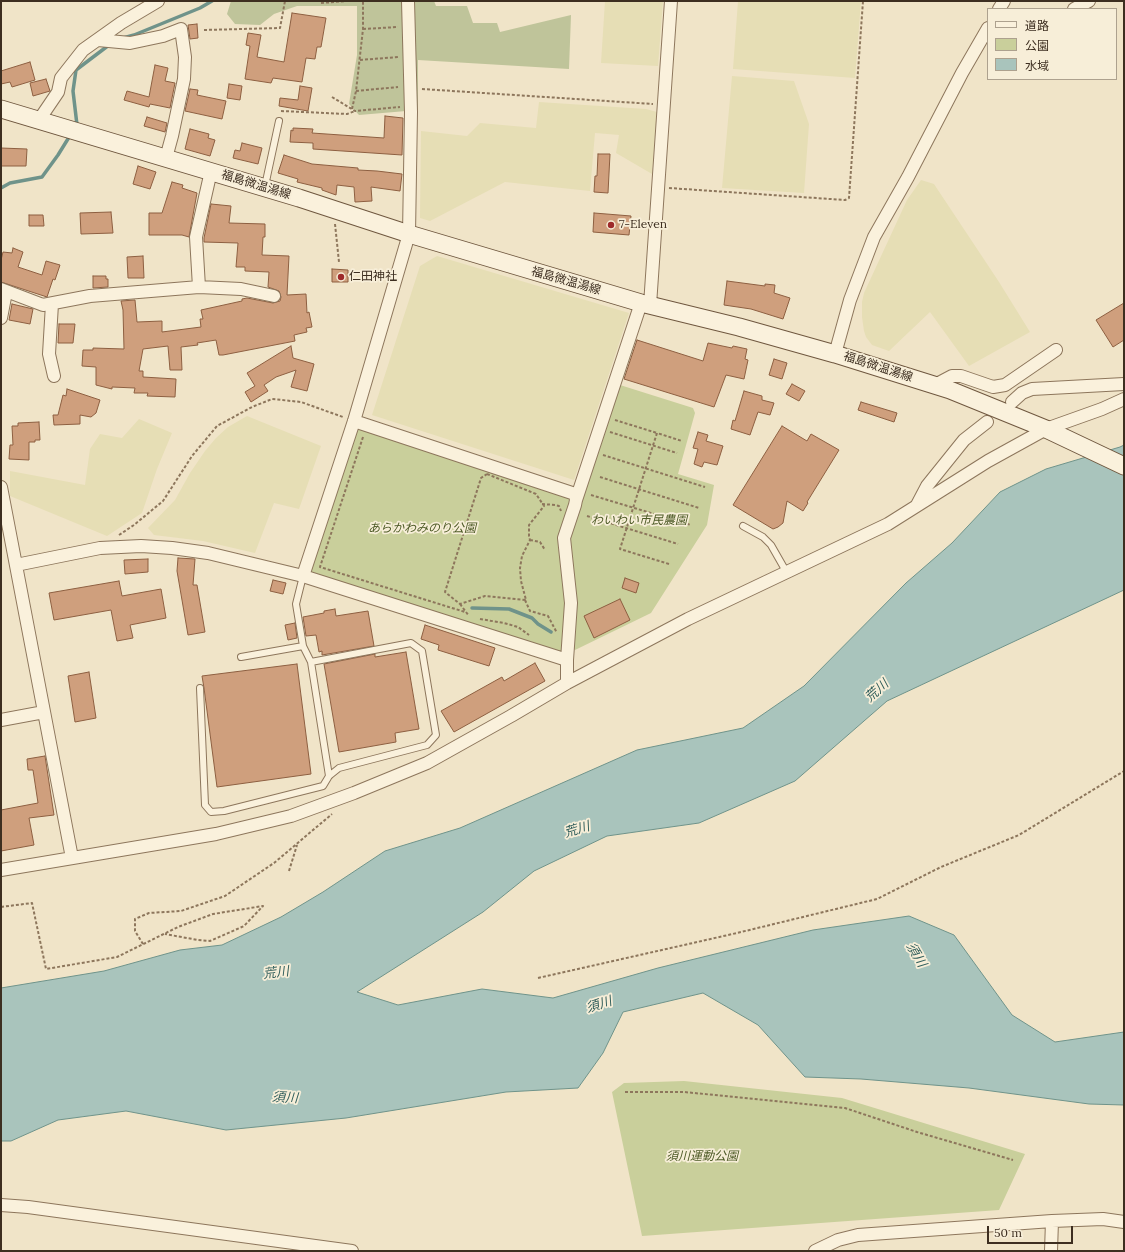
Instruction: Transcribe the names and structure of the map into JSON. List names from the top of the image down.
{
  "streets": {
    "main road": ["福島微温湯線"]
  },
  "water": ["荒川", "須川"],
  "parks": ["わいわい市民農園", "あらかわみのり公園", "須川運動公園"],
  "places": ["7-Eleven", "仁田神社"],
  "legend": ["道路", "公園", "水域"],
  "scale_bar": "50 m"
}
